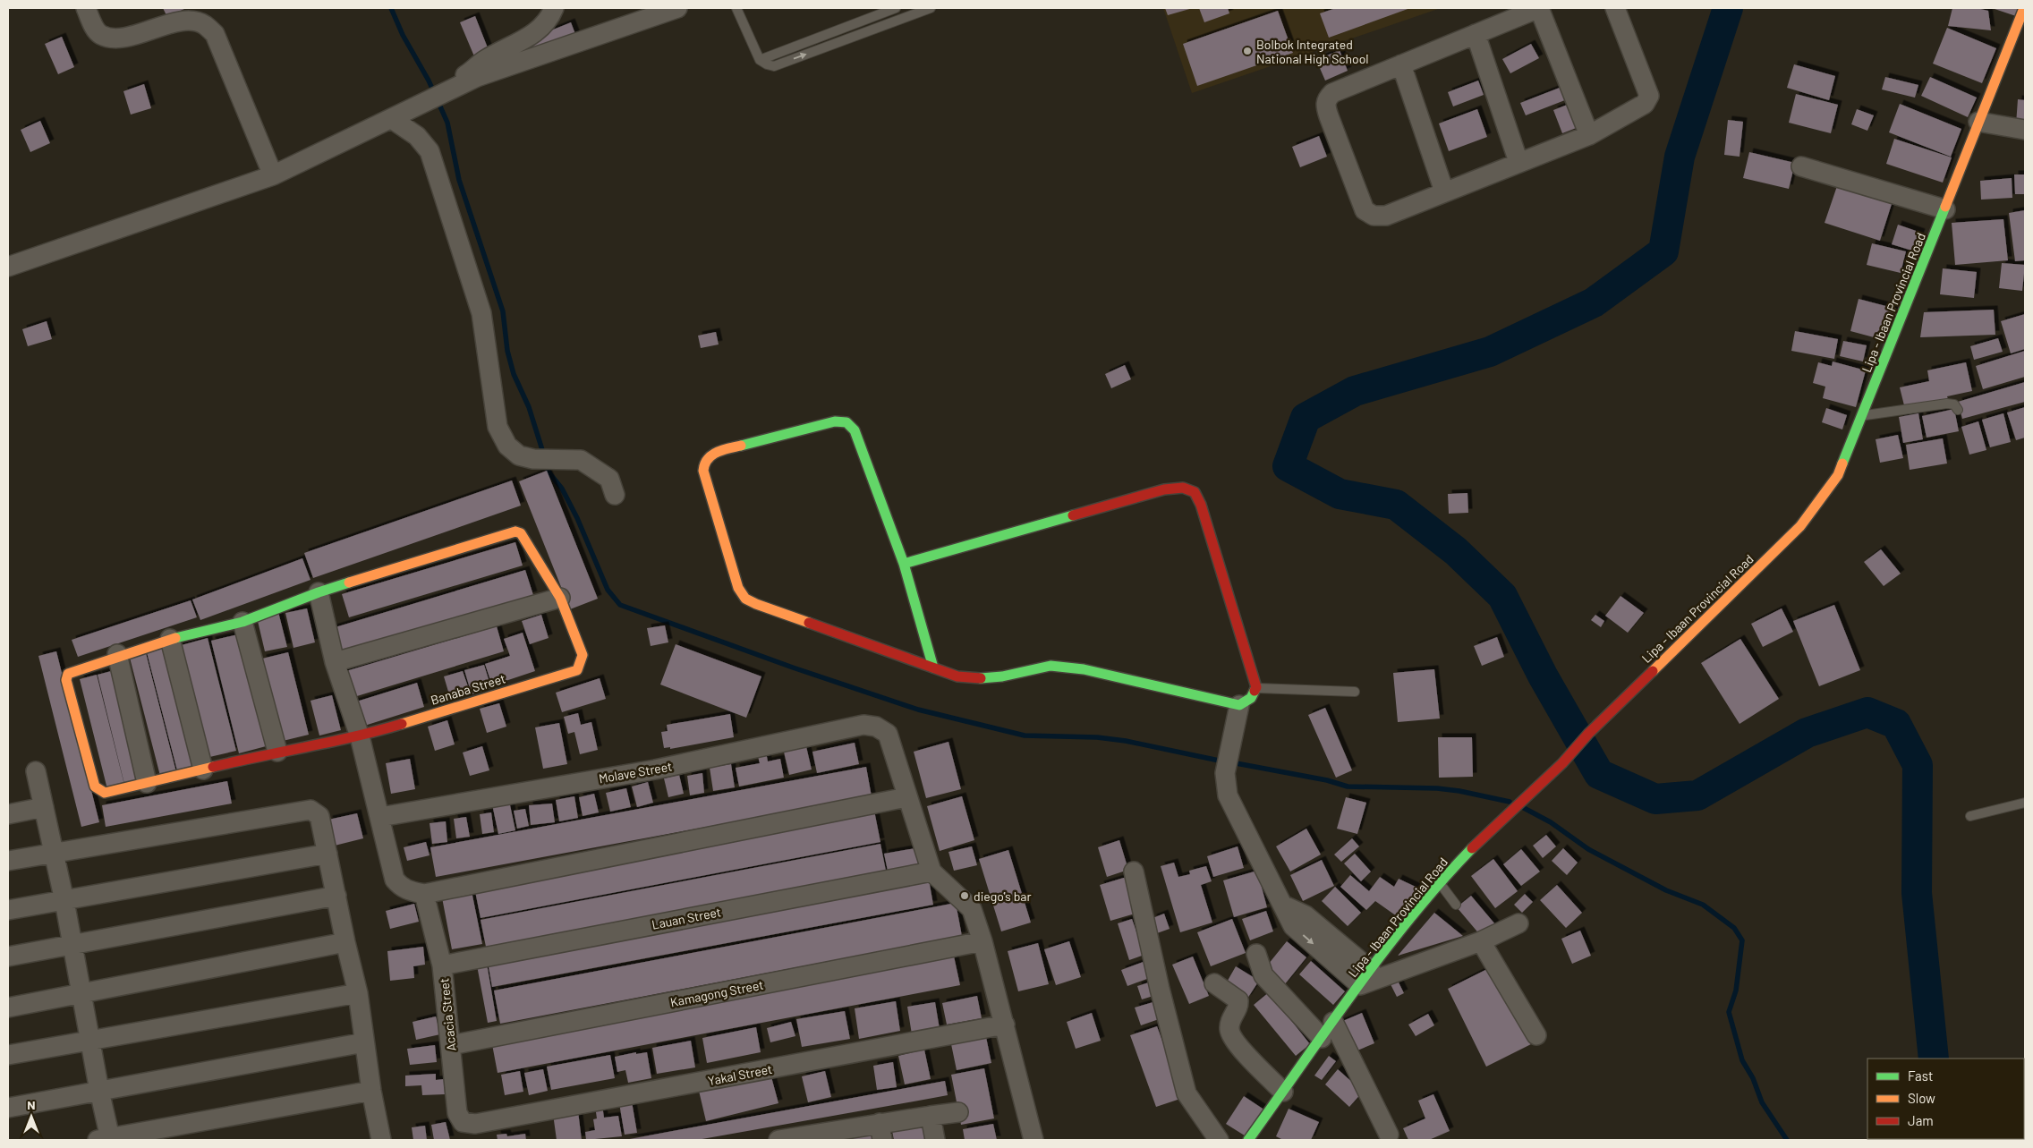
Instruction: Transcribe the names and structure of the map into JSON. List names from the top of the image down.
{
  "streets": {
    "street": [
      "Lipa - Ibaan Provincial Road",
      "Banaba Street",
      "Molave Street",
      "Lauan Street",
      "Kamagong Street",
      "Acacia Street",
      "Yakal Street"
    ]
  },
  "crossings": [
    ["Lauan Street", "Acacia Street"],
    ["Kamagong Street", "Acacia Street"],
    ["Acacia Street", "Yakal Street"]
  ],
  "places": ["Bolbok Integrated National High School", "diego's bar"],
  "legend": ["Fast", "Slow", "Jam"],
  "north": "top"
}
